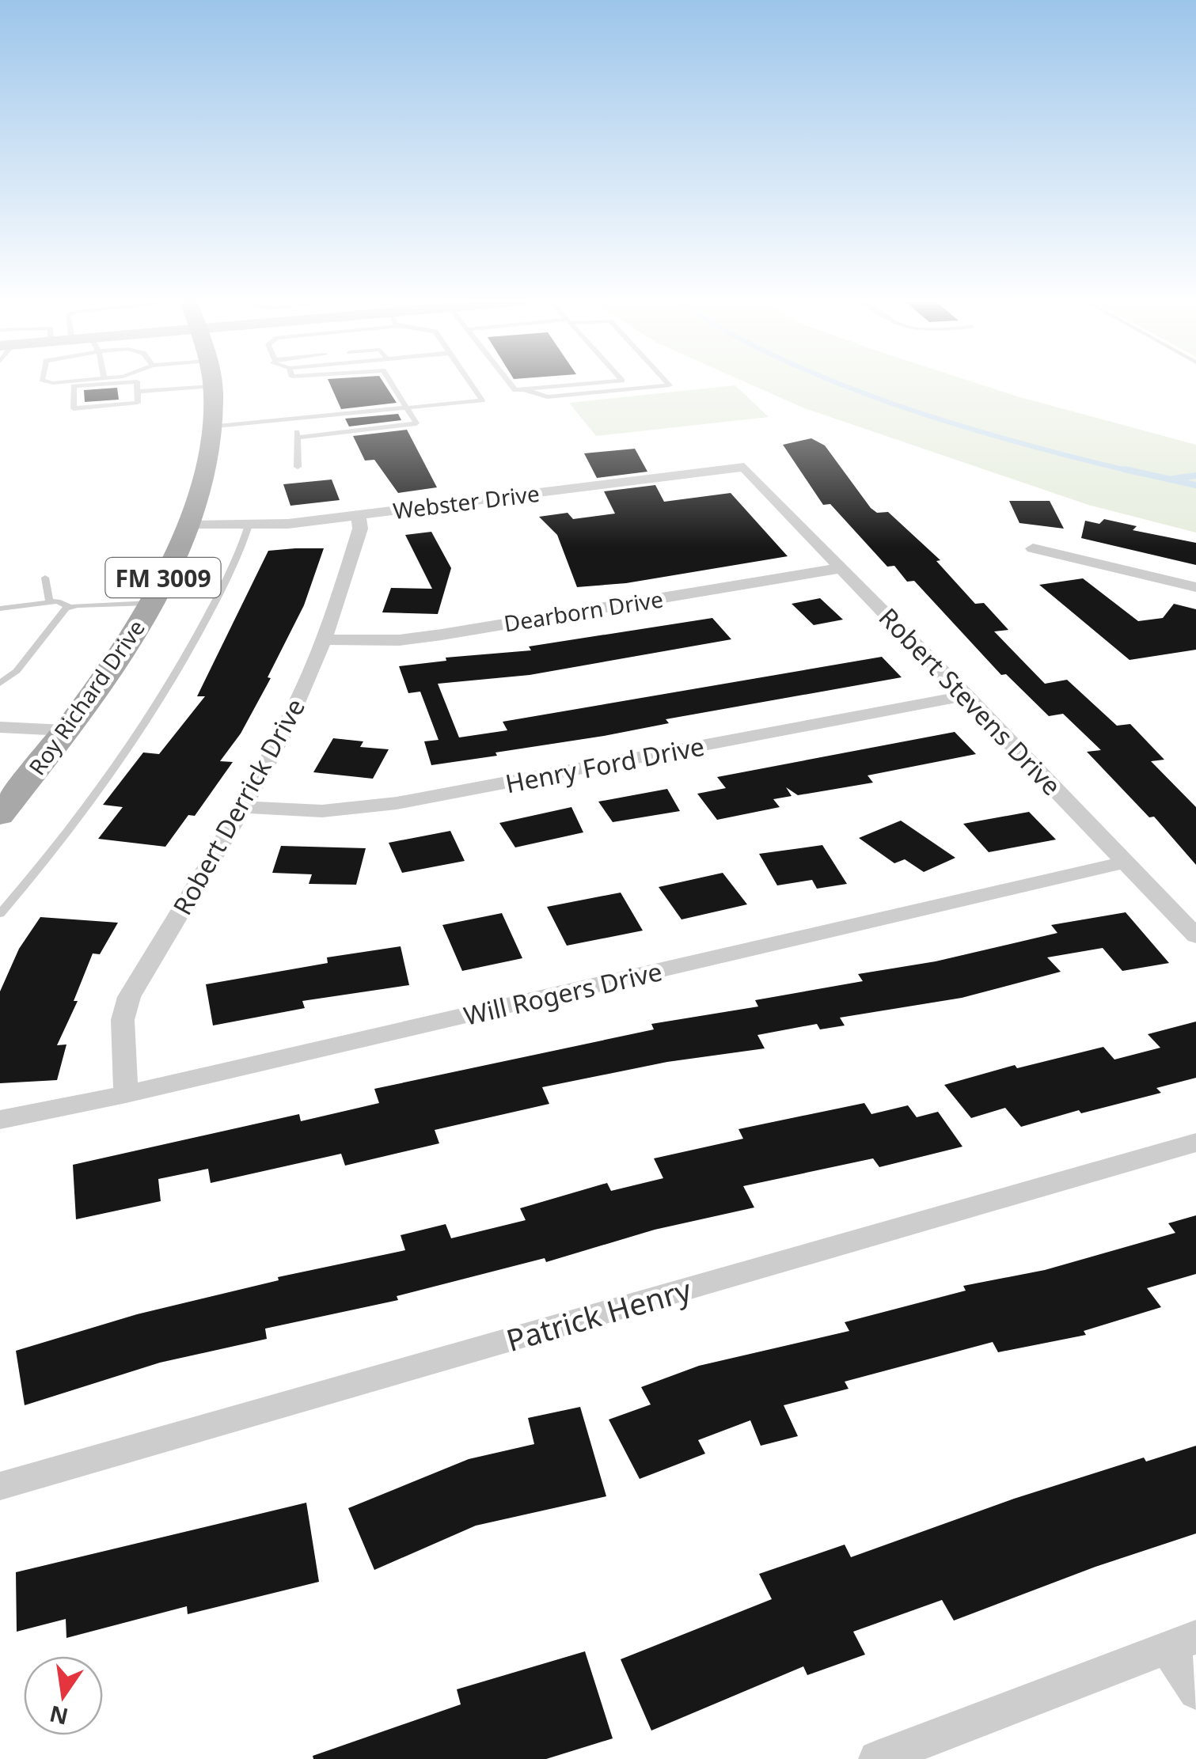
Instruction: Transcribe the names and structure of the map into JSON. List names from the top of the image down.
{
  "streets": {
    "main road": ["FM 3009", "Roy Richard Drive"],
    "street": [
      "Webster Drive",
      "Dearborn Drive",
      "Robert Stevens Drive",
      "Henry Ford Drive",
      "Robert Derrick Drive",
      "Will Rogers Drive",
      "Patrick Henry"
    ]
  },
  "crossings": [
    ["Webster Drive", "Roy Richard Drive"],
    ["Webster Drive", "Robert Stevens Drive"],
    ["Webster Drive", "Robert Derrick Drive"],
    ["Dearborn Drive", "Robert Stevens Drive"],
    ["Dearborn Drive", "Robert Derrick Drive"],
    ["Robert Stevens Drive", "Henry Ford Drive"],
    ["Robert Stevens Drive", "Will Rogers Drive"],
    ["Henry Ford Drive", "Robert Derrick Drive"],
    ["Robert Derrick Drive", "Will Rogers Drive"]
  ],
  "north": "bottom"
}
